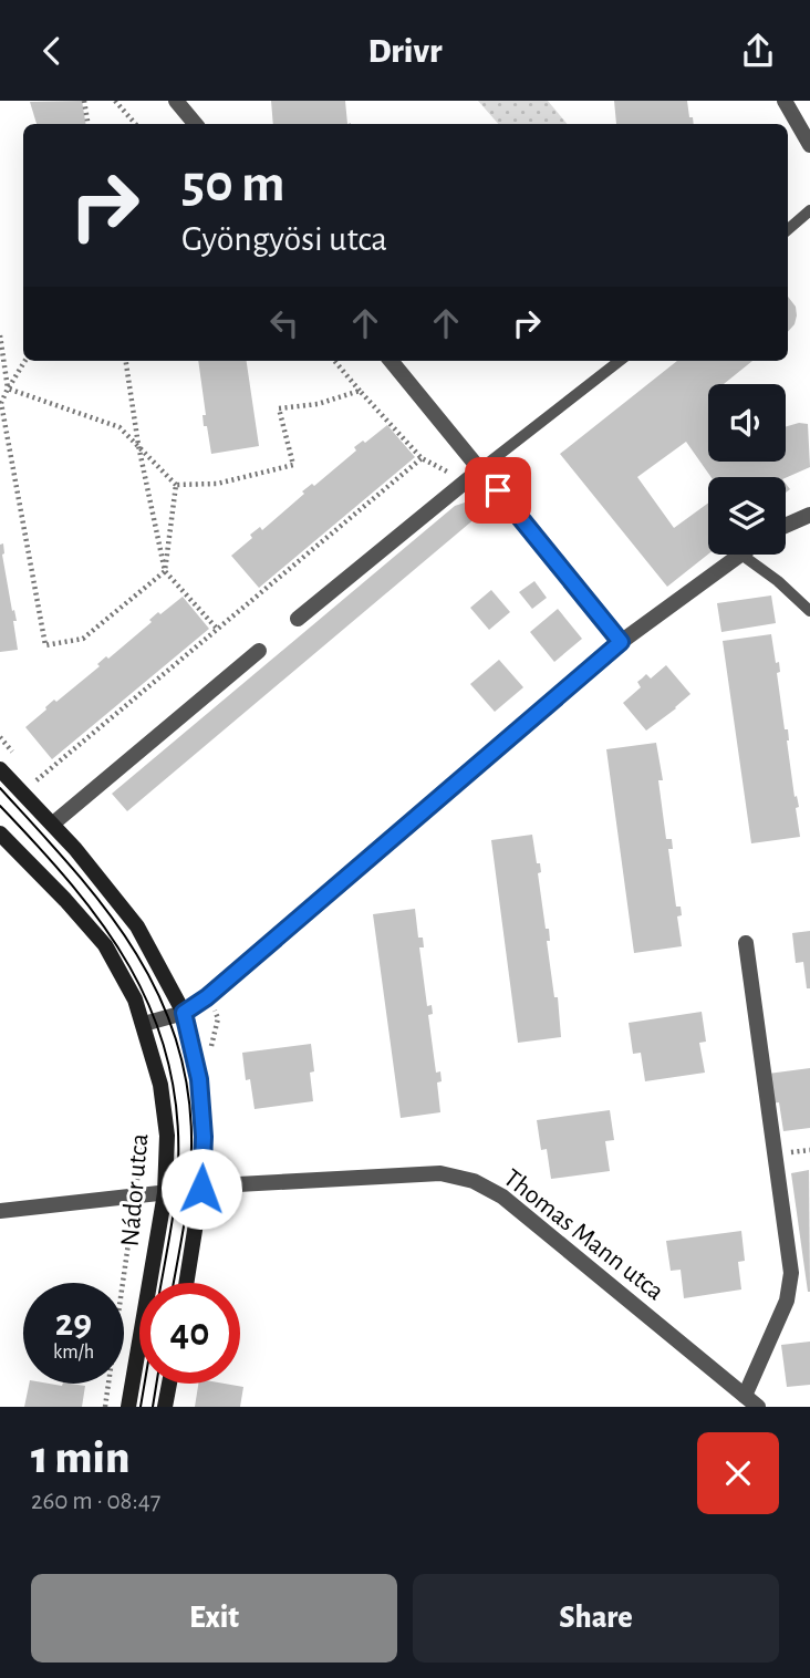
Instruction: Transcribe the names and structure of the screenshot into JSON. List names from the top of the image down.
{
  "streets": {
    "street": ["Nádor utca", "Thomas Mann utca"]
  },
  "crossings": [
    ["Nádor utca", "Thomas Mann utca"]
  ],
  "page": {
    "header": "Drivr",
    "turn": ["50 m", "Gyöngyösi utca"],
    "speed": "29 km/h",
    "limit": "40",
    "heading": ["1 min", "260 m · 08:47"],
    "buttons": ["Exit", "Share"]
  }
}
